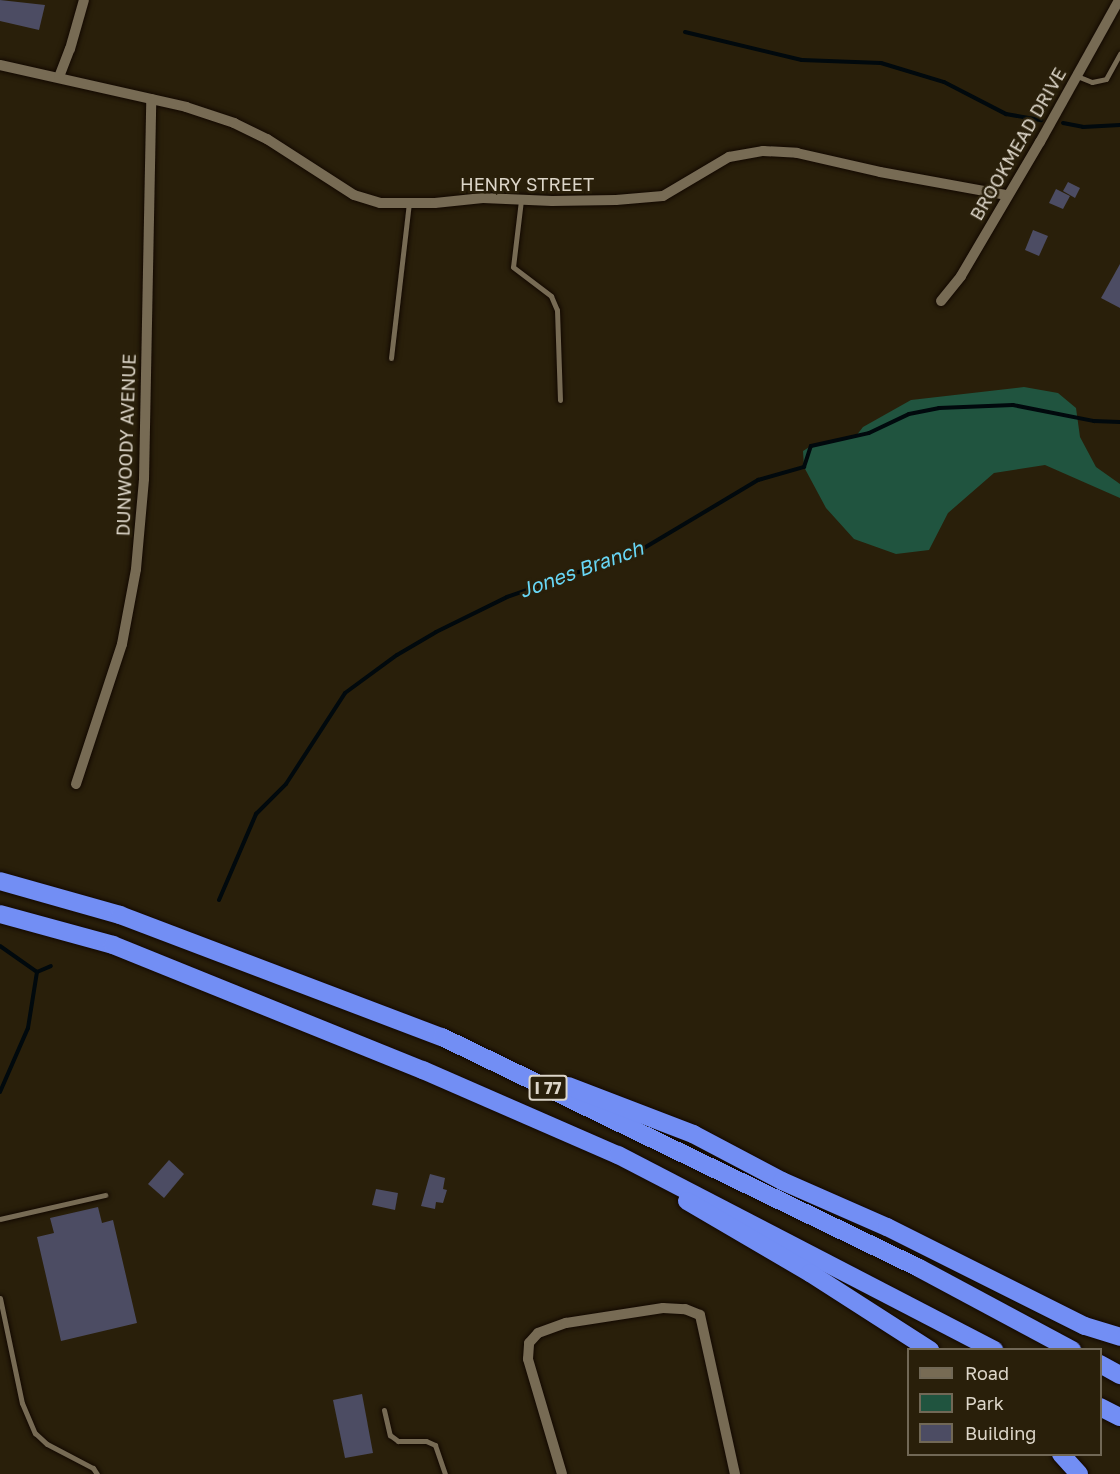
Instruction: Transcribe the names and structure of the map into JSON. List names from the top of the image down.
{
  "streets": {
    "highway": ["I 77"],
    "street": ["BROOKMEAD DRIVE", "HENRY STREET", "DUNWOODY AVENUE"]
  },
  "crossings": [
    ["BROOKMEAD DRIVE", "HENRY STREET"],
    ["HENRY STREET", "DUNWOODY AVENUE"]
  ],
  "water": ["Jones Branch"],
  "legend": ["Road", "Park", "Building"]
}
